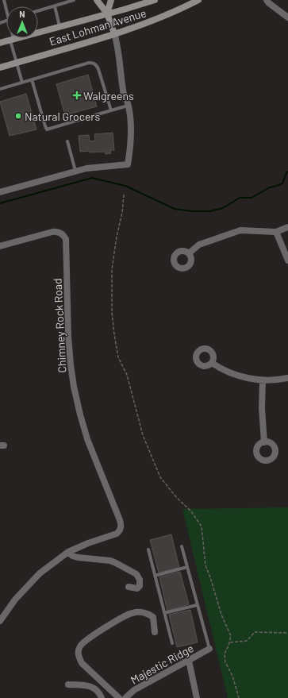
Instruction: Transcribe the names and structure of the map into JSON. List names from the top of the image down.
{
  "streets": {
    "main road": ["East Lohman Avenue"],
    "street": ["Chimney Rock Road", "Majestic Ridge"]
  },
  "places": {
    "health": ["Walgreens"],
    "other": ["Natural Grocers"]
  },
  "north": "top"
}
